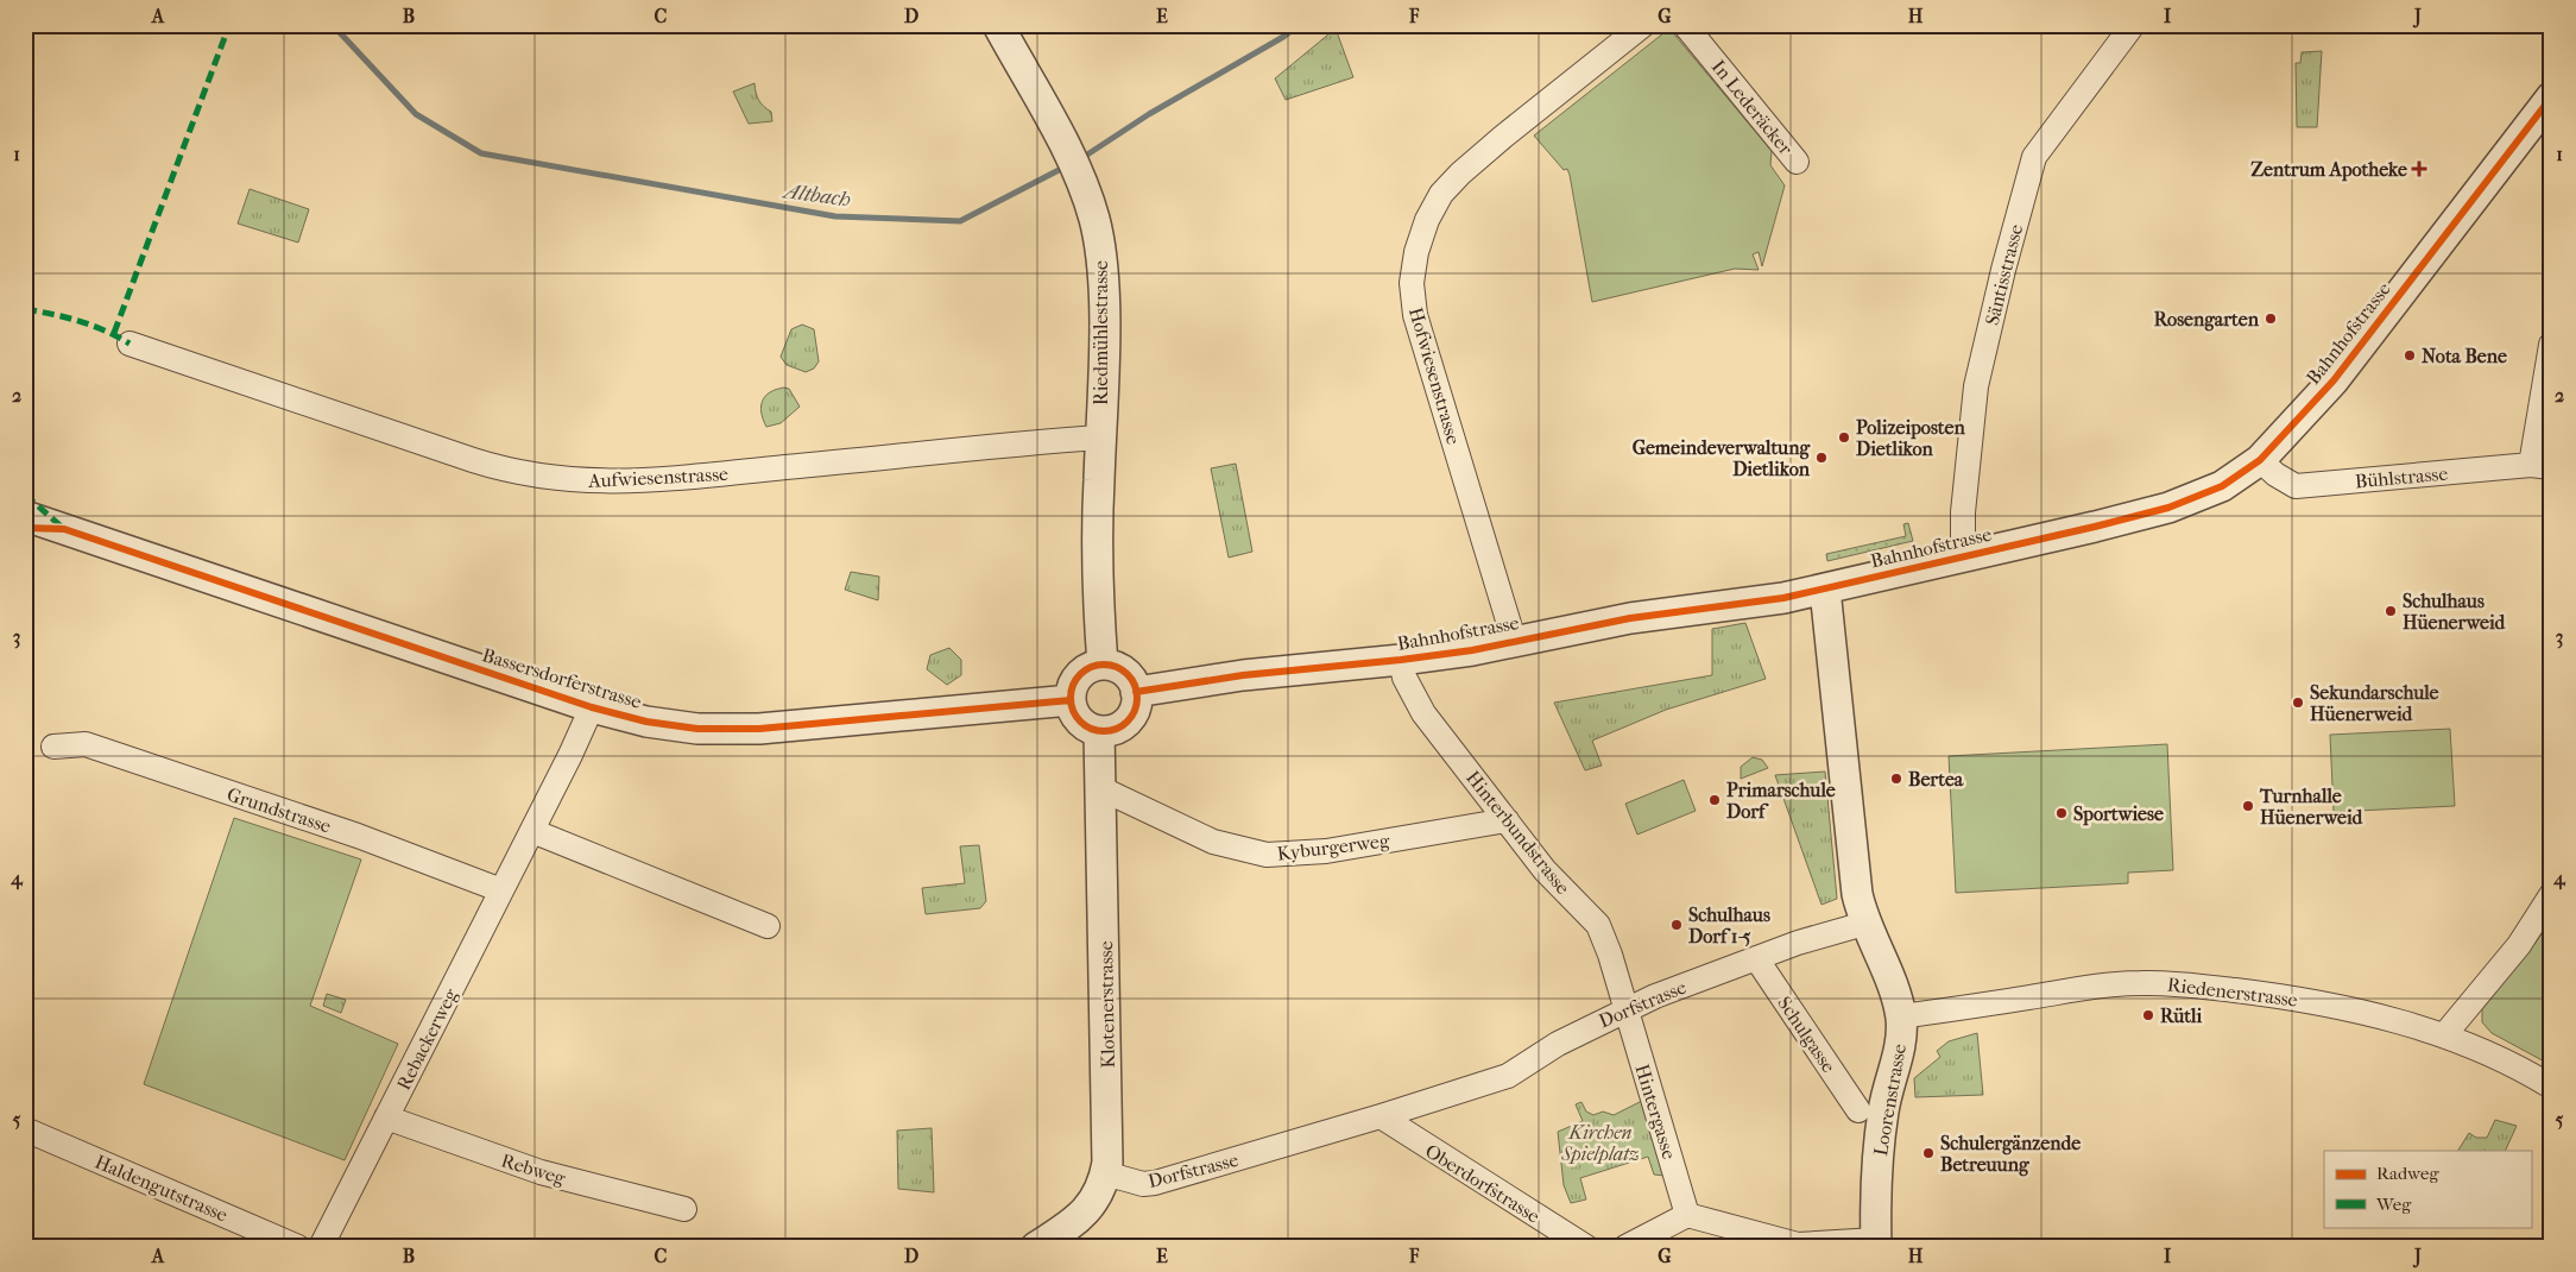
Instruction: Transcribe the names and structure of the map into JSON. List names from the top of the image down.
{
  "streets": {
    "street": [
      "In Lederäcker",
      "Säntisstrasse",
      "Riedmühlestrasse",
      "Bahnhofstrasse",
      "Hofwiesenstrasse",
      "Aufwiesenstrasse",
      "Bühlstrasse",
      "Bassersdorferstrasse",
      "Grundstrasse",
      "Hinterbundstrasse",
      "Kyburgerweg",
      "Riedenerstrasse",
      "Dorfstrasse",
      "Klotenerstrasse",
      "Schulgasse",
      "Rebackerweg",
      "Loorenstrasse",
      "Hintergasse",
      "Rebweg",
      "Oberdorfstrasse",
      "Haldengutstrasse"
    ]
  },
  "crossings": [
    ["Säntisstrasse", "Bahnhofstrasse"],
    ["Riedmühlestrasse", "Bahnhofstrasse"],
    ["Riedmühlestrasse", "Aufwiesenstrasse"],
    ["Riedmühlestrasse", "Bassersdorferstrasse"],
    ["Riedmühlestrasse", "Klotenerstrasse"],
    ["Bahnhofstrasse", "Hofwiesenstrasse"],
    ["Bahnhofstrasse", "Bühlstrasse"],
    ["Bahnhofstrasse", "Bassersdorferstrasse"],
    ["Bahnhofstrasse", "Hinterbundstrasse"],
    ["Bahnhofstrasse", "Klotenerstrasse"],
    ["Bassersdorferstrasse", "Klotenerstrasse"],
    ["Bassersdorferstrasse", "Rebackerweg"],
    ["Grundstrasse", "Rebackerweg"],
    ["Hinterbundstrasse", "Kyburgerweg"],
    ["Hinterbundstrasse", "Dorfstrasse"],
    ["Hinterbundstrasse", "Hintergasse"],
    ["Kyburgerweg", "Klotenerstrasse"],
    ["Riedenerstrasse", "Loorenstrasse"],
    ["Dorfstrasse", "Klotenerstrasse"],
    ["Dorfstrasse", "Schulgasse"],
    ["Dorfstrasse", "Loorenstrasse"],
    ["Dorfstrasse", "Hintergasse"],
    ["Dorfstrasse", "Oberdorfstrasse"],
    ["Rebackerweg", "Rebweg"]
  ],
  "water": ["Altbach"],
  "parks": ["Kirchen Spielplatz"],
  "places": {
    "health": ["Zentrum Apotheke"],
    "other": [
      "Rosengarten",
      "Nota Bene",
      "Polizeiposten Dietlikon",
      "Gemeindeverwaltung Dietlikon",
      "Schulhaus Hüenerweid",
      "Sekundarschule Hüenerweid",
      "Bertea",
      "Primarschule Dorf",
      "Turnhalle Hüenerweid",
      "Sportwiese",
      "Schulhaus Dorf 1-5",
      "Rütli",
      "Schulergänzende Betreuung"
    ]
  },
  "legend": ["Radweg", "Weg"],
  "grid": {
    "columns": [
      "A",
      "B",
      "C",
      "D",
      "E",
      "F",
      "G",
      "H",
      "I",
      "J"
    ],
    "rows": [
      "1",
      "2",
      "3",
      "4",
      "5"
    ]
  }
}
